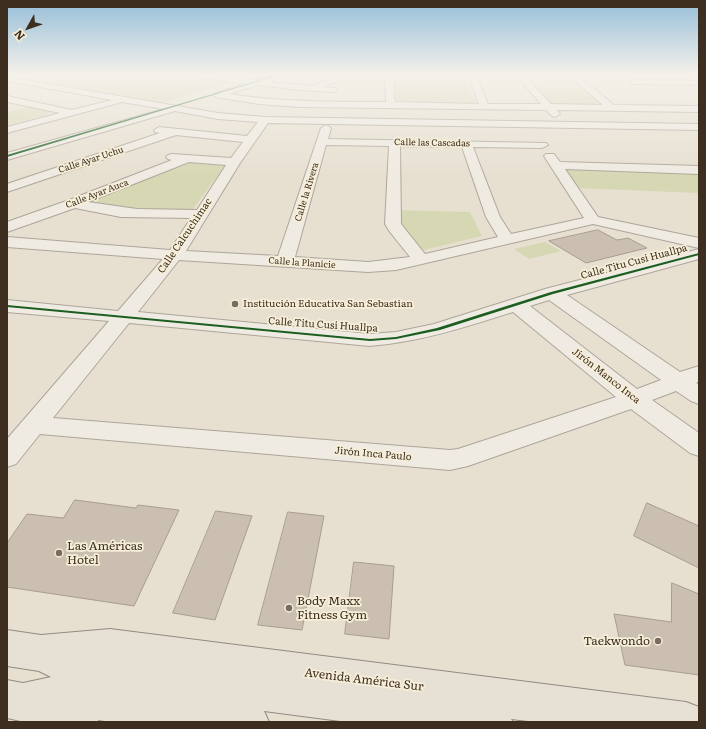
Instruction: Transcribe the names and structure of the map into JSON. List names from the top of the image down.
{
  "streets": {
    "main road": ["Avenida América Sur"],
    "street": [
      "Calle las Cascadas",
      "Calle Ayar Uchu",
      "Calle la Rivera",
      "Calle Ayar Auca",
      "Calle Calcuchimac",
      "Calle Titu Cusi Huallpa",
      "Calle la Planicie",
      "Jirón Manco Inca",
      "Jirón Inca Paulo"
    ]
  },
  "crossings": [
    ["Calle las Cascadas", "Calle la Rivera"],
    ["Calle la Rivera", "Calle la Planicie"],
    ["Calle Calcuchimac", "Calle Titu Cusi Huallpa"],
    ["Calle Calcuchimac", "Calle la Planicie"],
    ["Calle Calcuchimac", "Jirón Inca Paulo"],
    ["Calle Titu Cusi Huallpa", "Jirón Manco Inca"],
    ["Jirón Manco Inca", "Jirón Inca Paulo"]
  ],
  "places": [
    "Institución Educativa San Sebastian",
    "Las Américas Hotel",
    "Body Maxx Fitness Gym",
    "Taekwondo"
  ],
  "north": "bottom left"
}
